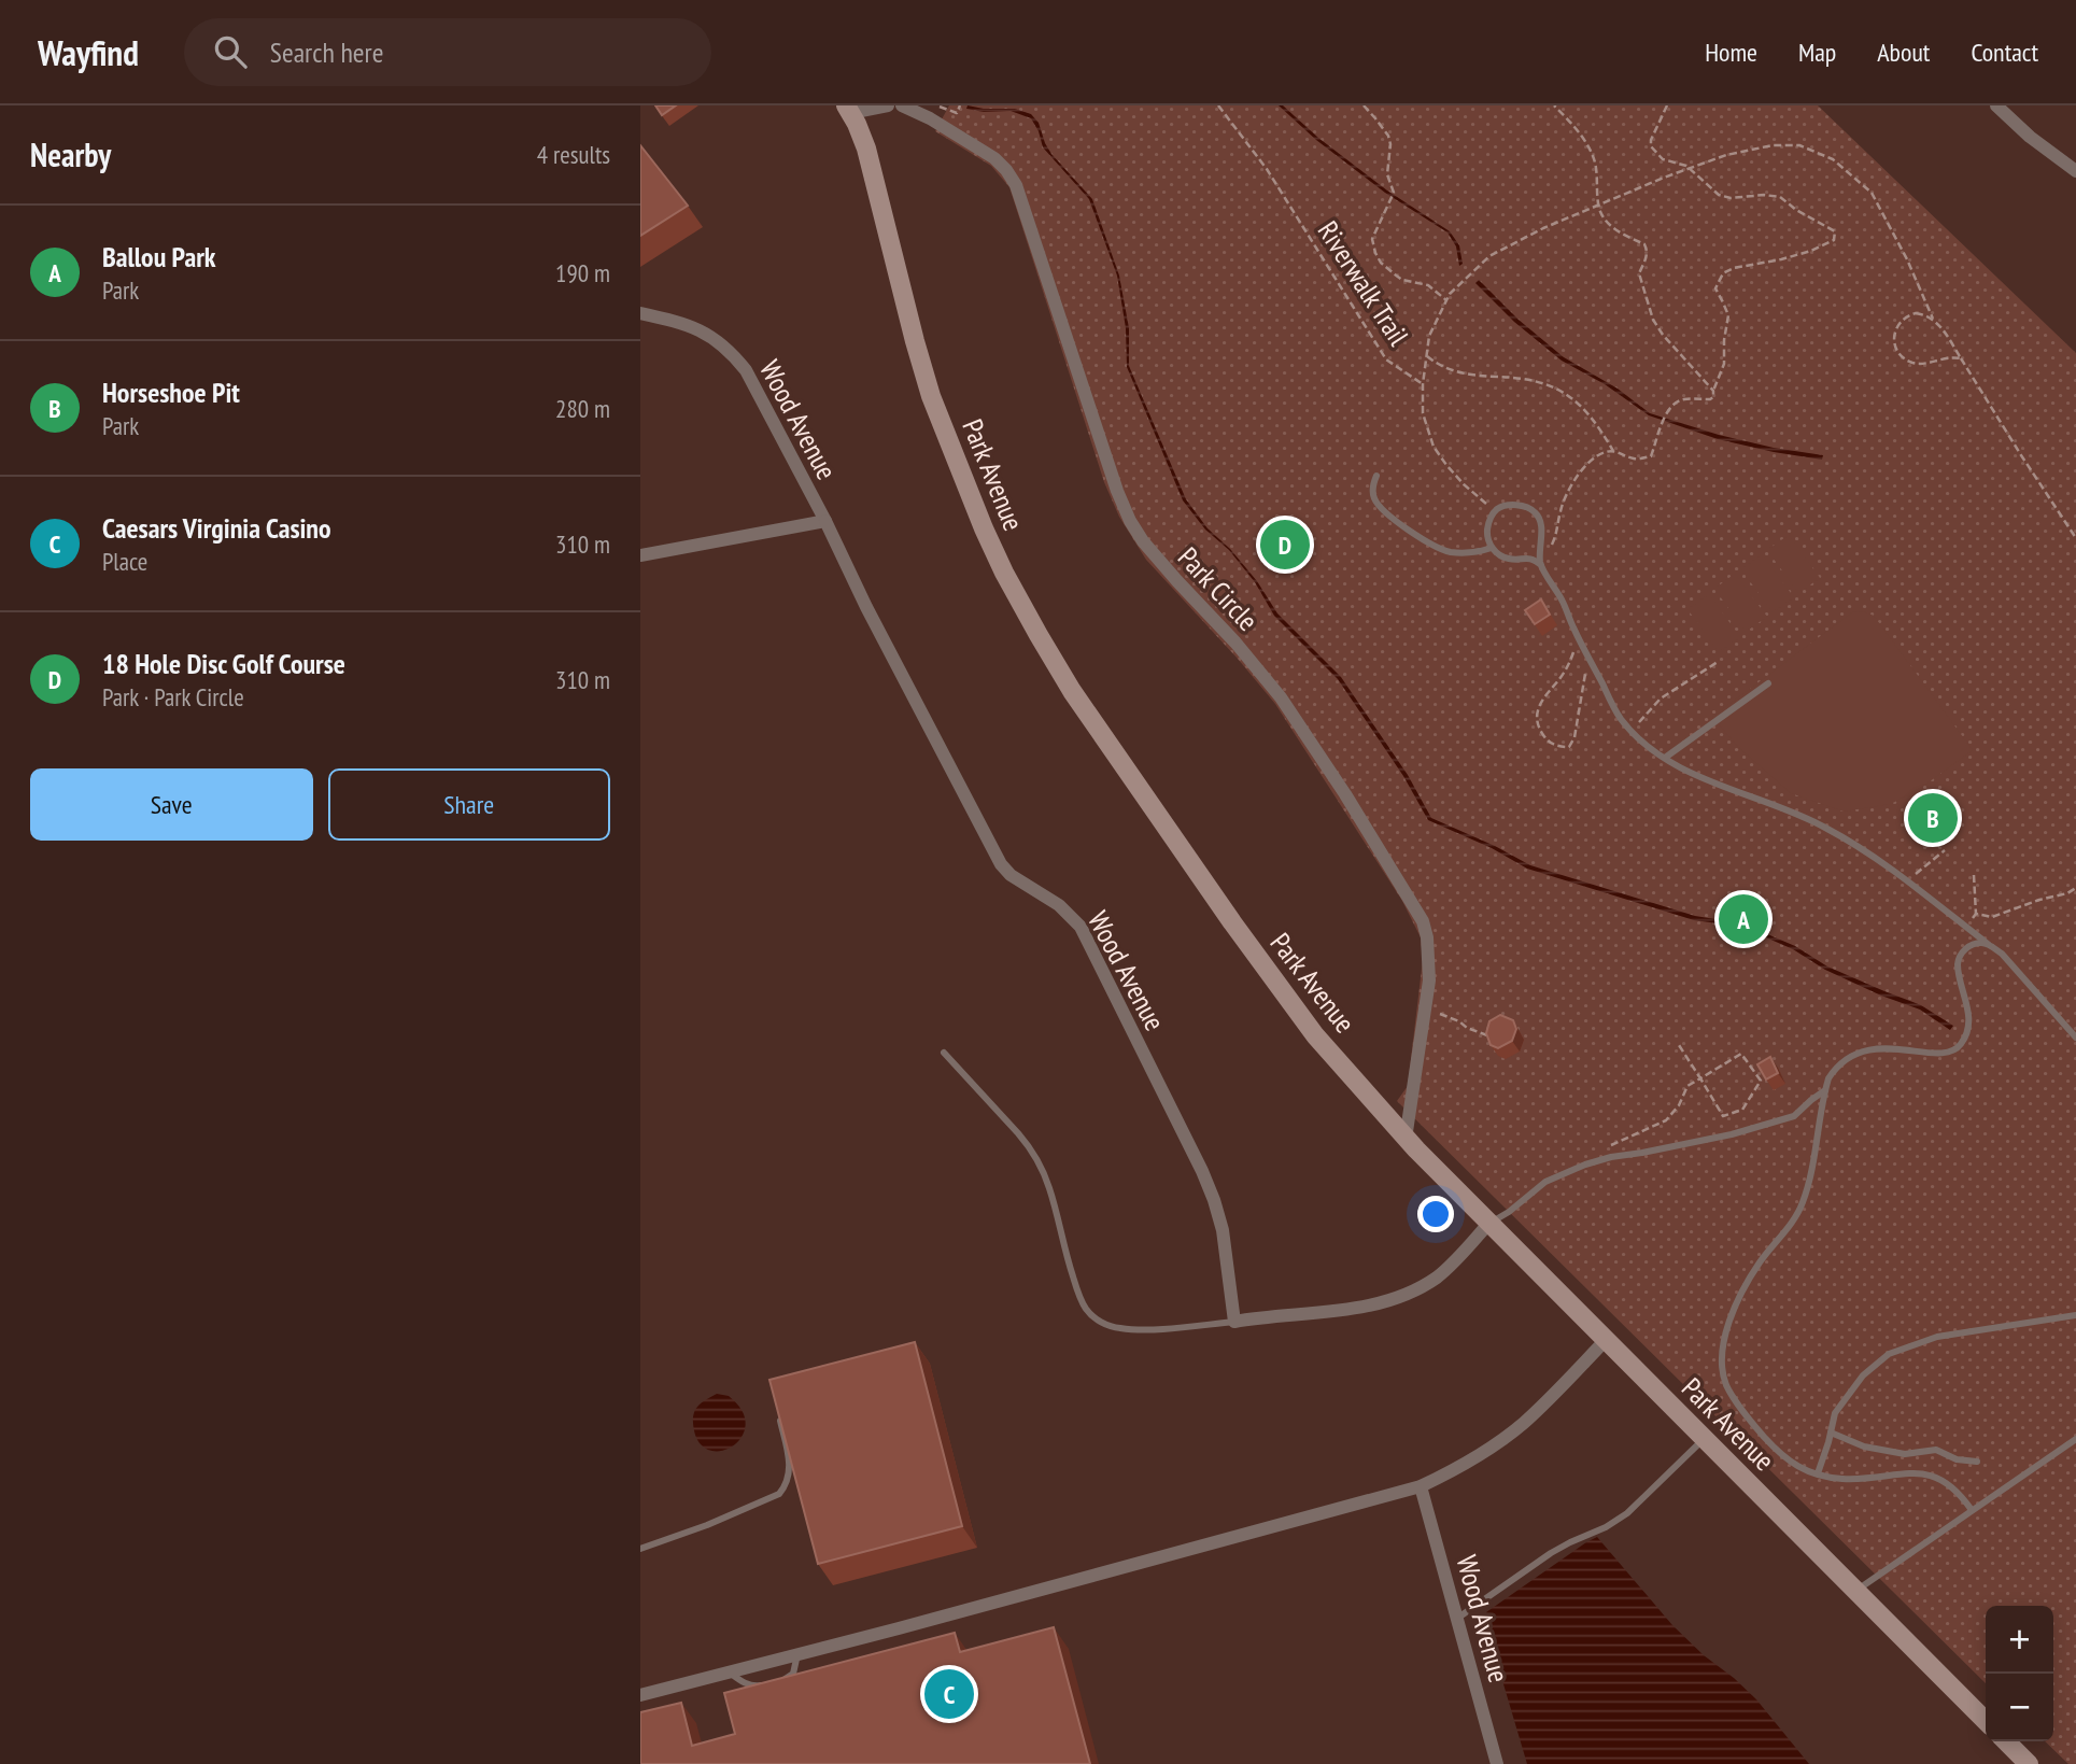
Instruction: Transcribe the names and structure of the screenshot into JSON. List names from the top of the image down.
{
  "streets": {
    "main road": ["Park Avenue"],
    "street": ["Wood Avenue", "Park Circle"],
    "path": ["Riverwalk Trail"]
  },
  "crossings": [
    ["Park Avenue", "Park Circle"]
  ],
  "page": {
    "header": "Wayfind",
    "search": "Search here",
    "nav": [
      "Home",
      "Map",
      "About",
      "Contact"
    ],
    "heading": ["Nearby", "4 results"],
    "list": [
      {
        "mark": "A",
        "name": "Ballou Park",
        "note": "Park",
        "value": "190 m"
      },
      {
        "mark": "B",
        "name": "Horseshoe Pit",
        "note": "Park",
        "value": "280 m"
      },
      {
        "mark": "C",
        "name": "Caesars Virginia Casino",
        "note": "Place",
        "value": "310 m"
      },
      {
        "mark": "D",
        "name": "18 Hole Disc Golf Course",
        "note": "Park · Park Circle",
        "value": "310 m"
      }
    ],
    "pins": [
      "D",
      "B",
      "A",
      "C"
    ],
    "buttons": ["Save", "Share"],
    "map_buttons": ["+", "−"]
  }
}
